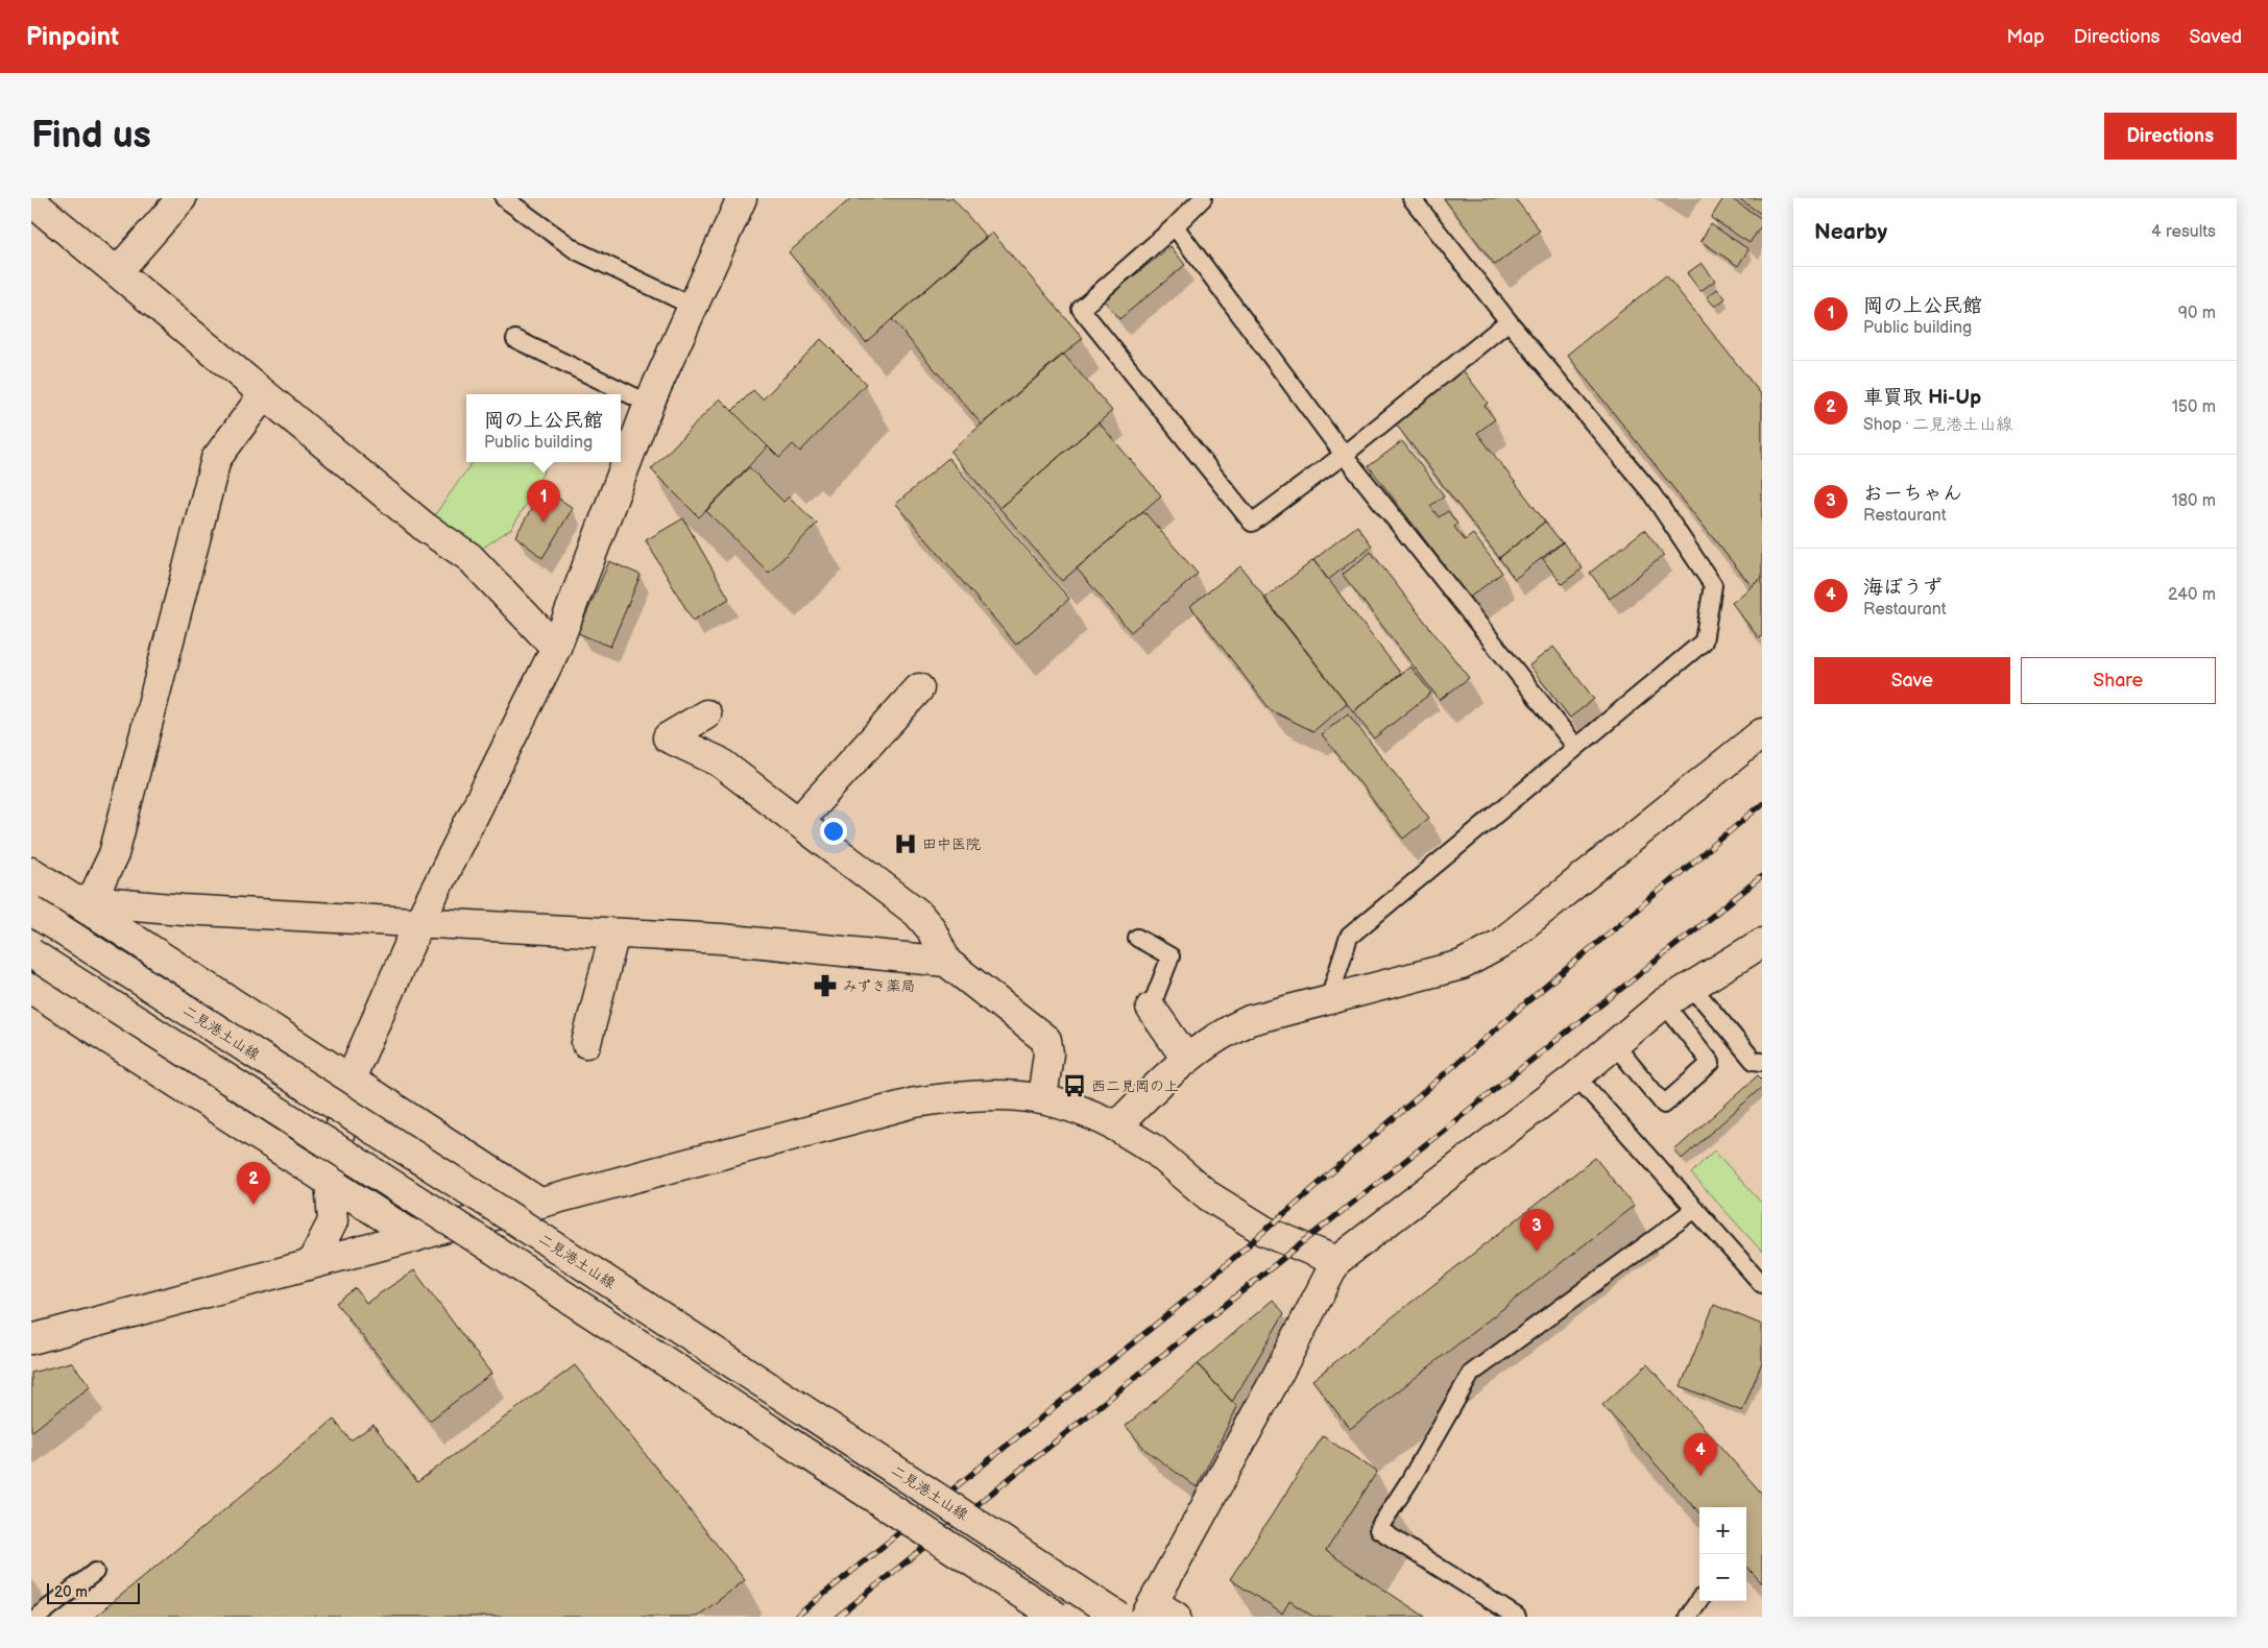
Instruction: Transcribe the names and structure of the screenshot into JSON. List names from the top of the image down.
{
  "streets": {
    "street": ["二見港土山線"]
  },
  "places": {
    "hospital": ["田中医院"],
    "pharmacy": ["みずき薬局"],
    "bus stop": ["西二見岡の上"]
  },
  "scale_bar": "20 m",
  "page": {
    "header": "Pinpoint",
    "nav": ["Map", "Directions", "Saved"],
    "buttons": [
      "Directions",
      ["Save", "Share"]
    ],
    "title": "Find us",
    "heading": ["Nearby", "4 results"],
    "list": [
      {
        "mark": "1",
        "name": "岡の上公民館",
        "note": "Public building",
        "value": "90 m"
      },
      {
        "mark": "2",
        "name": "車買取 Hi-Up",
        "note": "Shop · 二見港土山線",
        "value": "150 m"
      },
      {
        "mark": "3",
        "name": "おーちゃん",
        "note": "Restaurant",
        "value": "180 m"
      },
      {
        "mark": "4",
        "name": "海ぼうず",
        "note": "Restaurant",
        "value": "240 m"
      }
    ],
    "popup": ["岡の上公民館", "Public building"],
    "pins": [
      "1",
      "2",
      "3",
      "4"
    ],
    "map_buttons": ["+", "−"],
    "scale": "20 m"
  }
}
